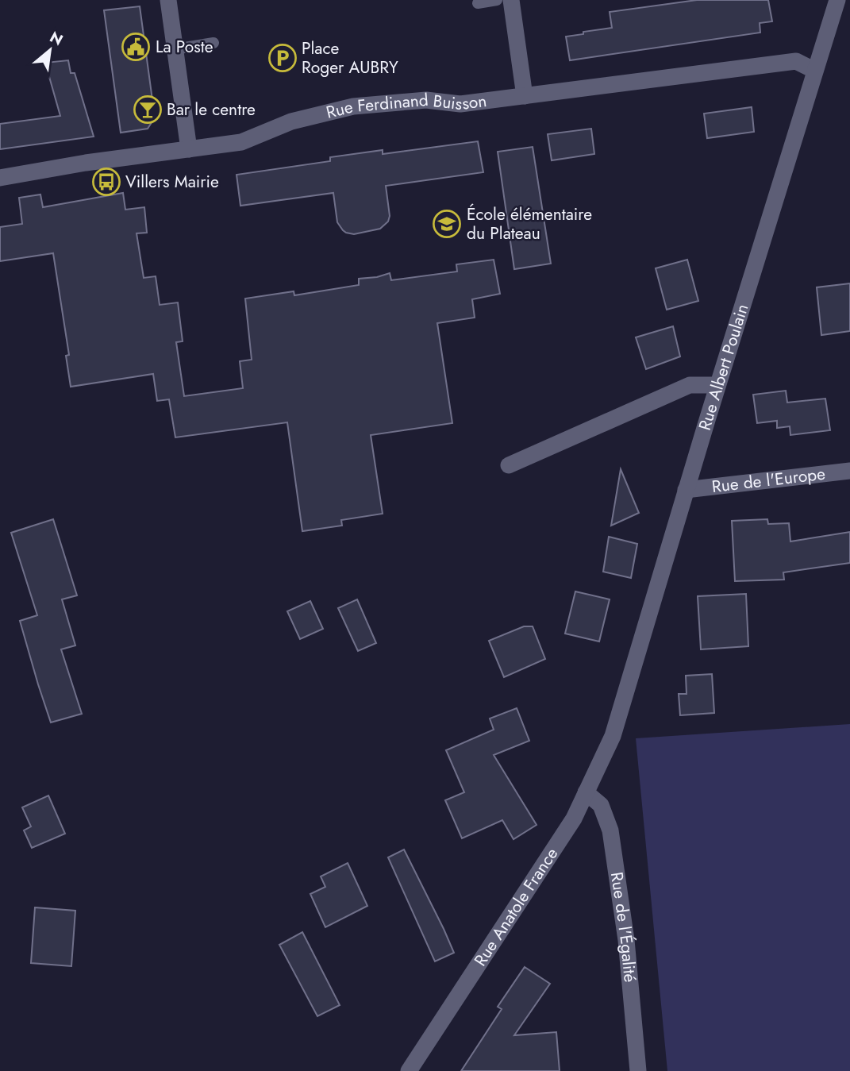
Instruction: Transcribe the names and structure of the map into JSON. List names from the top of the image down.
{
  "streets": {
    "street": [
      "Rue Ferdinand Buisson",
      "Rue Albert Poulain",
      "Rue de l'Europe",
      "Rue Anatole France",
      "Rue de l'Égalité"
    ]
  },
  "crossings": [
    ["Rue Ferdinand Buisson", "Rue Albert Poulain"],
    ["Rue Albert Poulain", "Rue de l'Europe"],
    ["Rue Albert Poulain", "Rue Anatole France"],
    ["Rue Anatole France", "Rue de l'Égalité"]
  ],
  "places": {
    "public building": ["La Poste"],
    "parking": ["Place Roger AUBRY"],
    "bar": ["Bar le centre"],
    "bus stop": ["Villers Mairie"],
    "school or university": ["École élémentaire du Plateau"]
  },
  "north": "top right"
}
